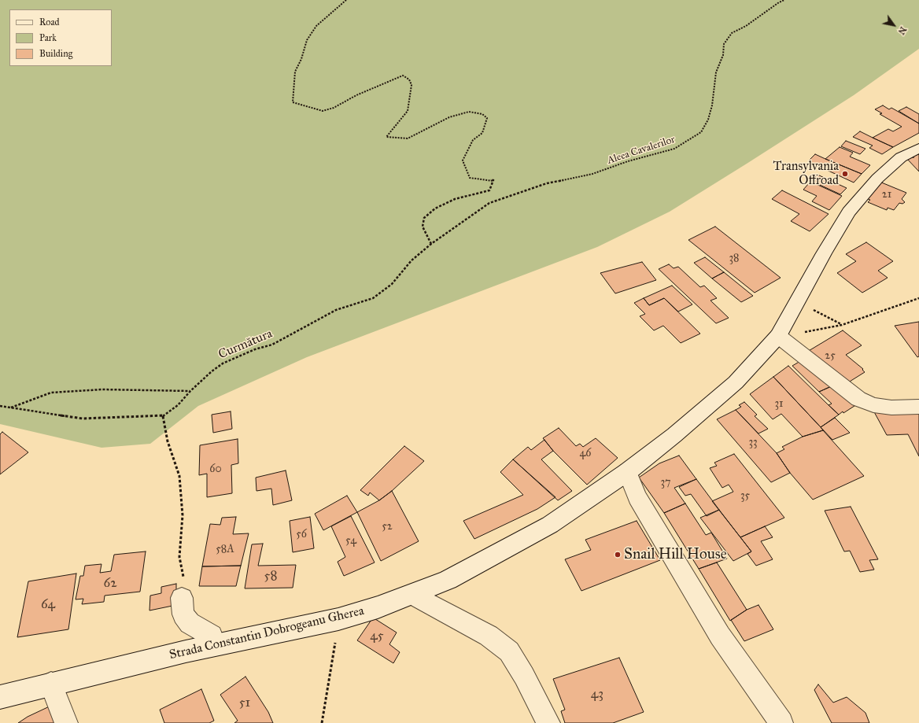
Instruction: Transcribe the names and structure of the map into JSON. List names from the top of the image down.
{
  "streets": {
    "street": ["Strada Constantin Dobrogeanu Gherea"],
    "path": ["Aleea Cavalerilor", "Curmătura"]
  },
  "crossings": [
    ["Aleea Cavalerilor", "Curmătura"]
  ],
  "places": ["Transylvania Offroad", "Snail Hill House"],
  "house_numbers": [
    "21",
    "38",
    "25",
    "31",
    "33",
    "46",
    "60",
    "37",
    "35",
    "52",
    "56",
    "54",
    "58A",
    "58",
    "62",
    "64",
    "45",
    "43",
    "51"
  ],
  "legend": ["Road", "Park", "Building"],
  "north": "bottom right"
}
